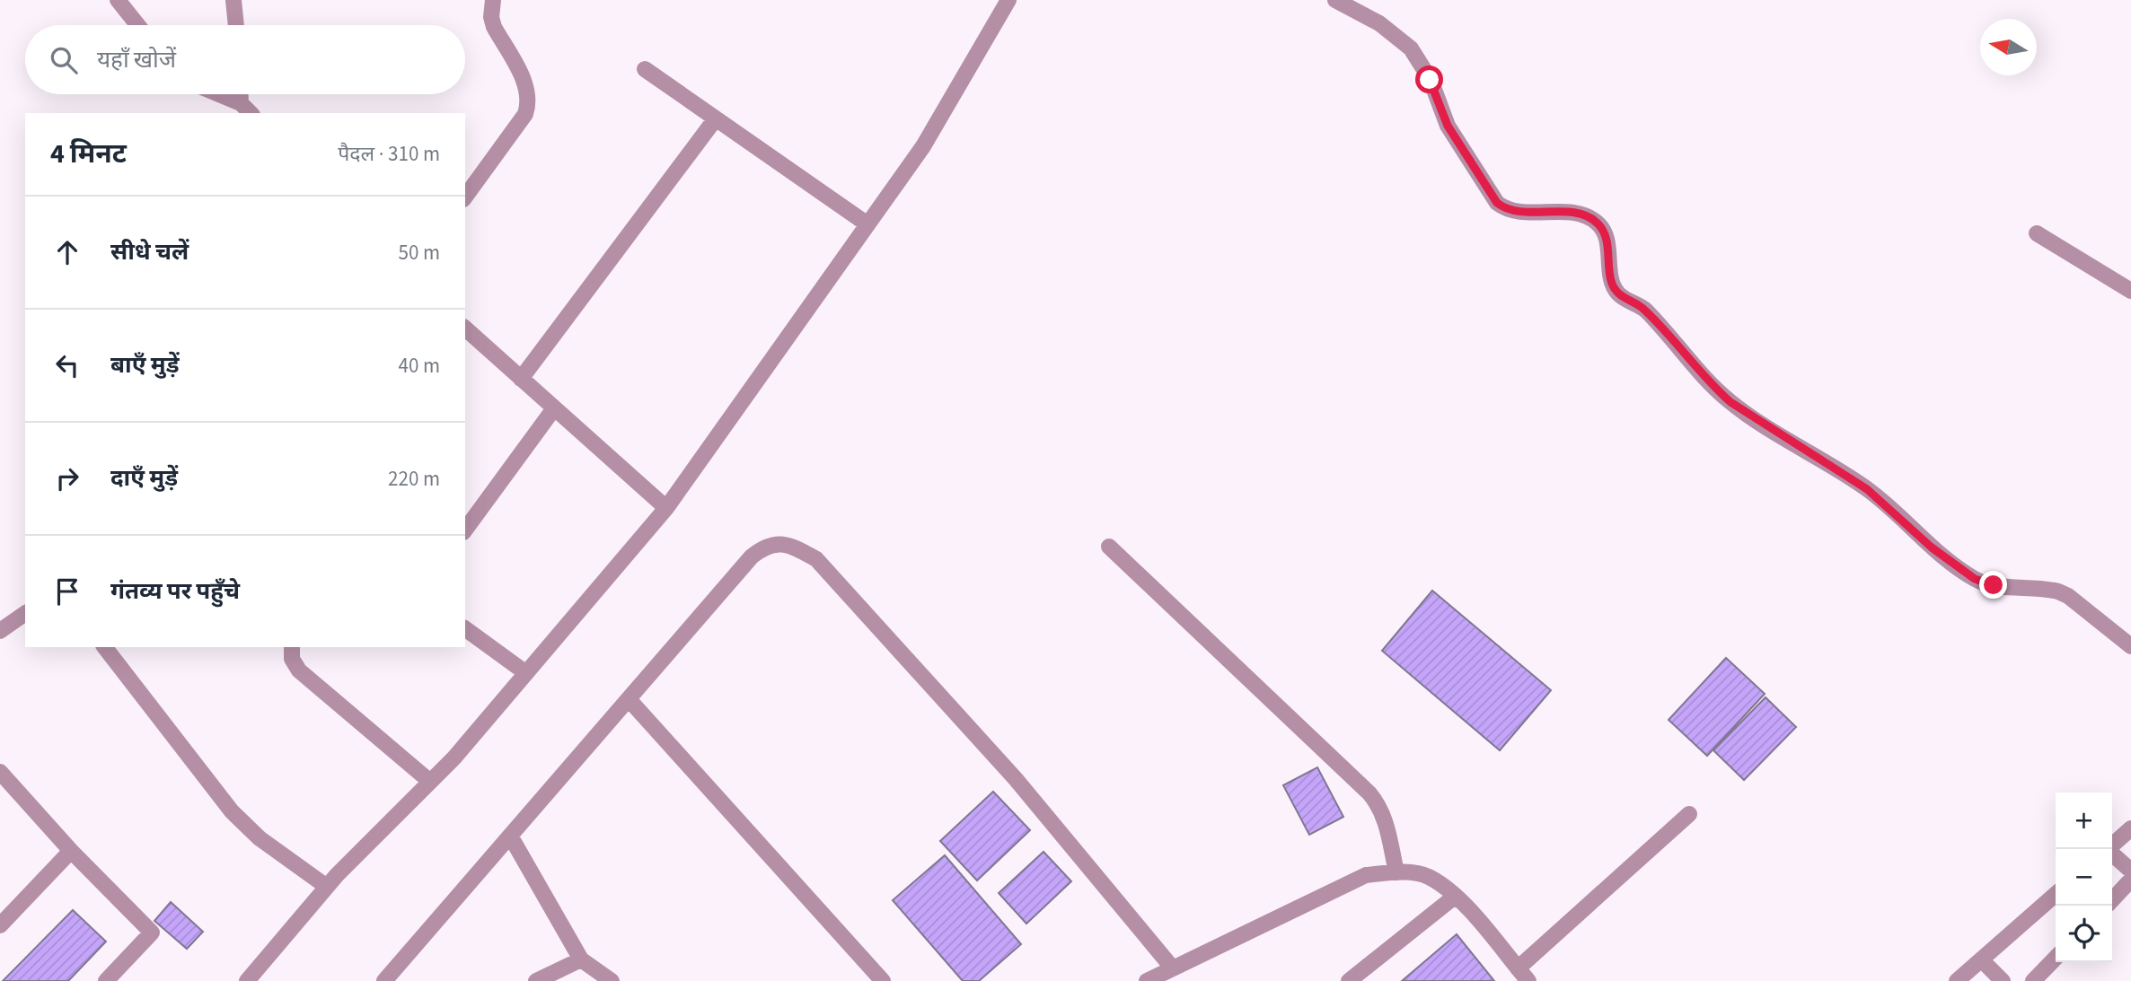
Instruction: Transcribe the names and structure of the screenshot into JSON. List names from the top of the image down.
{
  "north": "left",
  "page": {
    "search": "यहाँ खोजें",
    "heading": ["4 मिनट", "पैदल · 310 m"],
    "list": [
      ["सीधे चलें", "50 m"],
      ["बाएँ मुड़ें", "40 m"],
      ["दाएँ मुड़ें", "220 m"],
      "गंतव्य पर पहुँचे"
    ],
    "map_buttons": ["+", "−"]
  }
}
